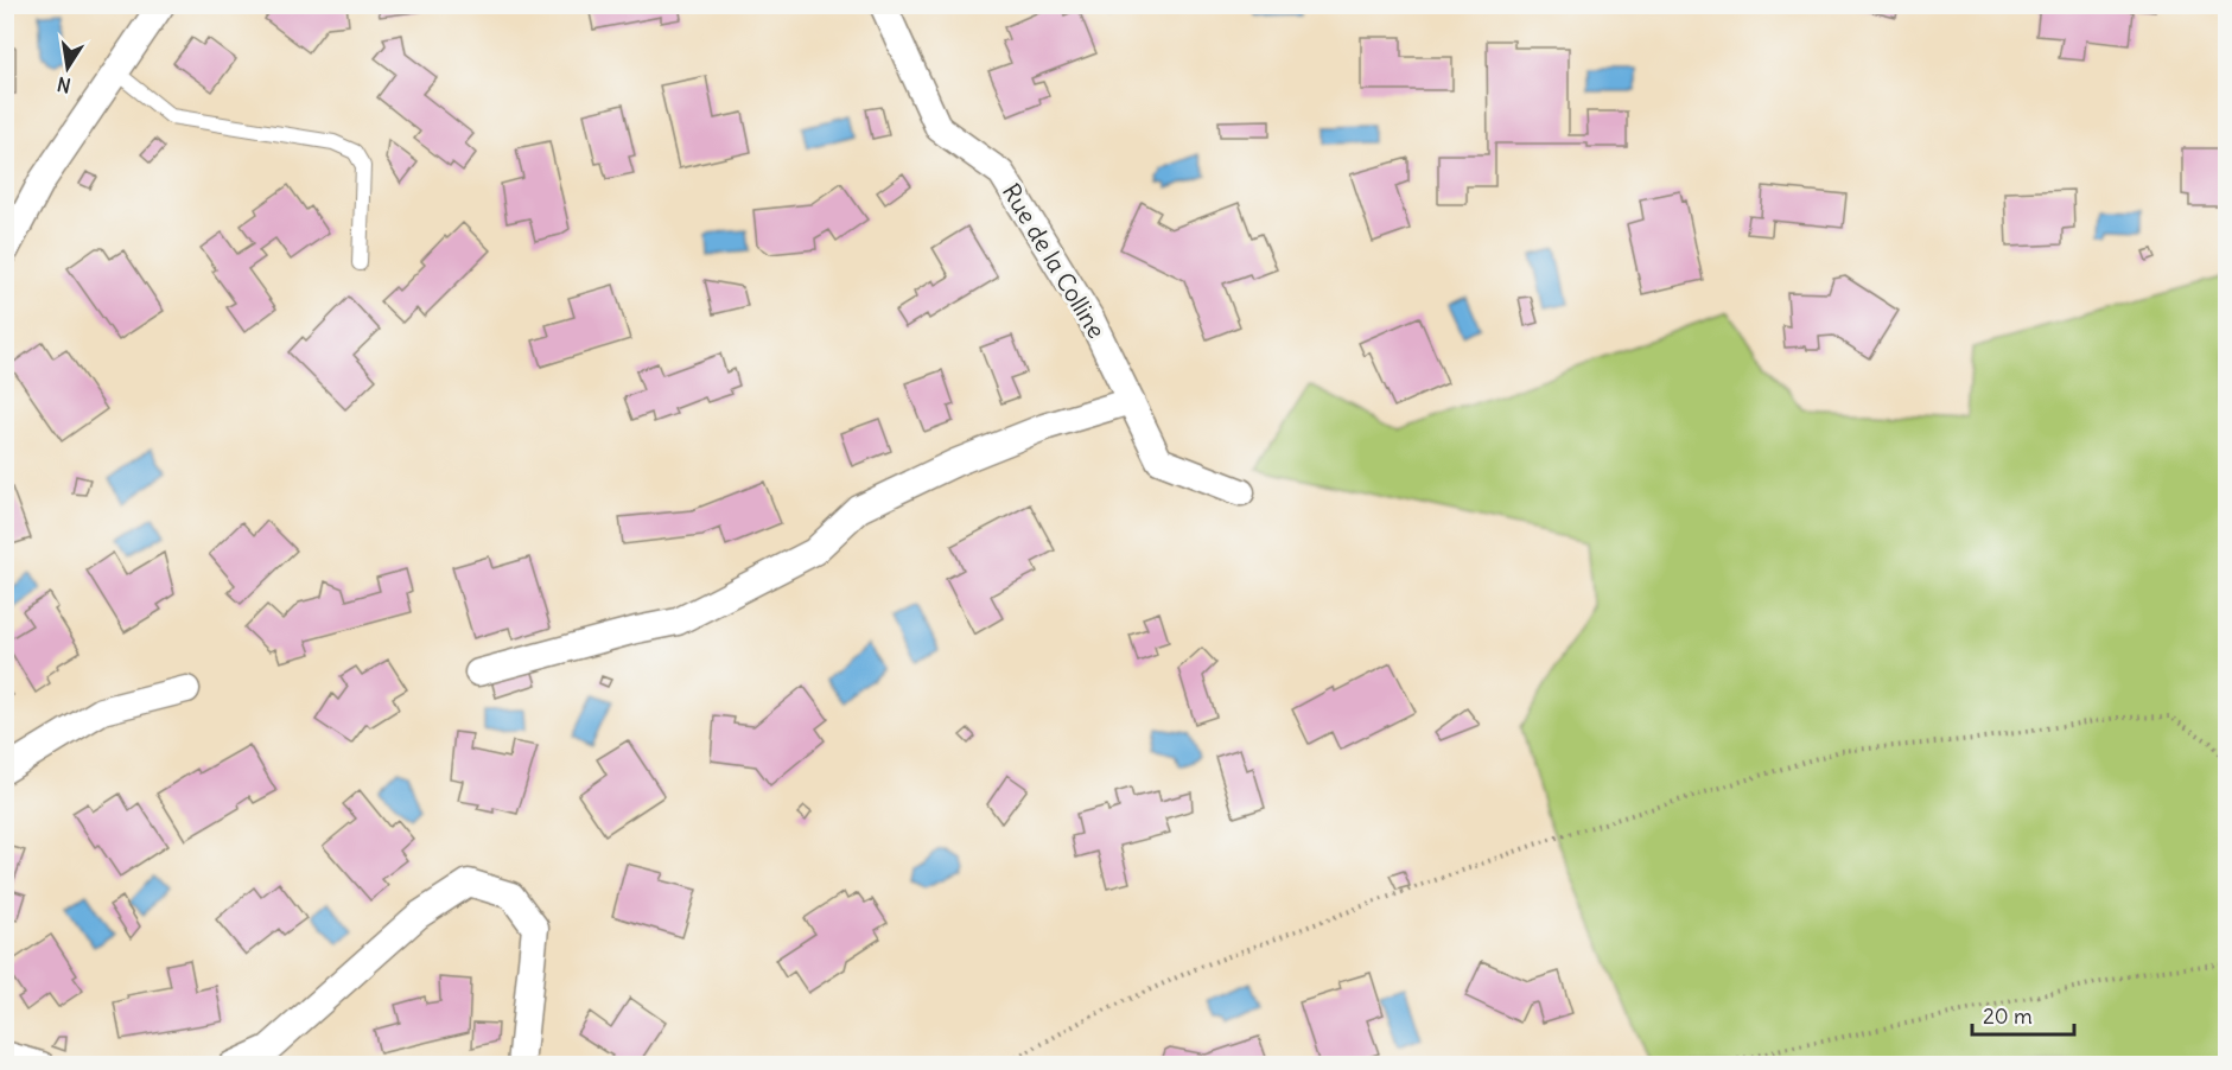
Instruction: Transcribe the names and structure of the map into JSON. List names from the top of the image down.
{
  "streets": {
    "street": ["Rue de la Colline"]
  },
  "scale_bar": "20 m",
  "north": "bottom"
}
